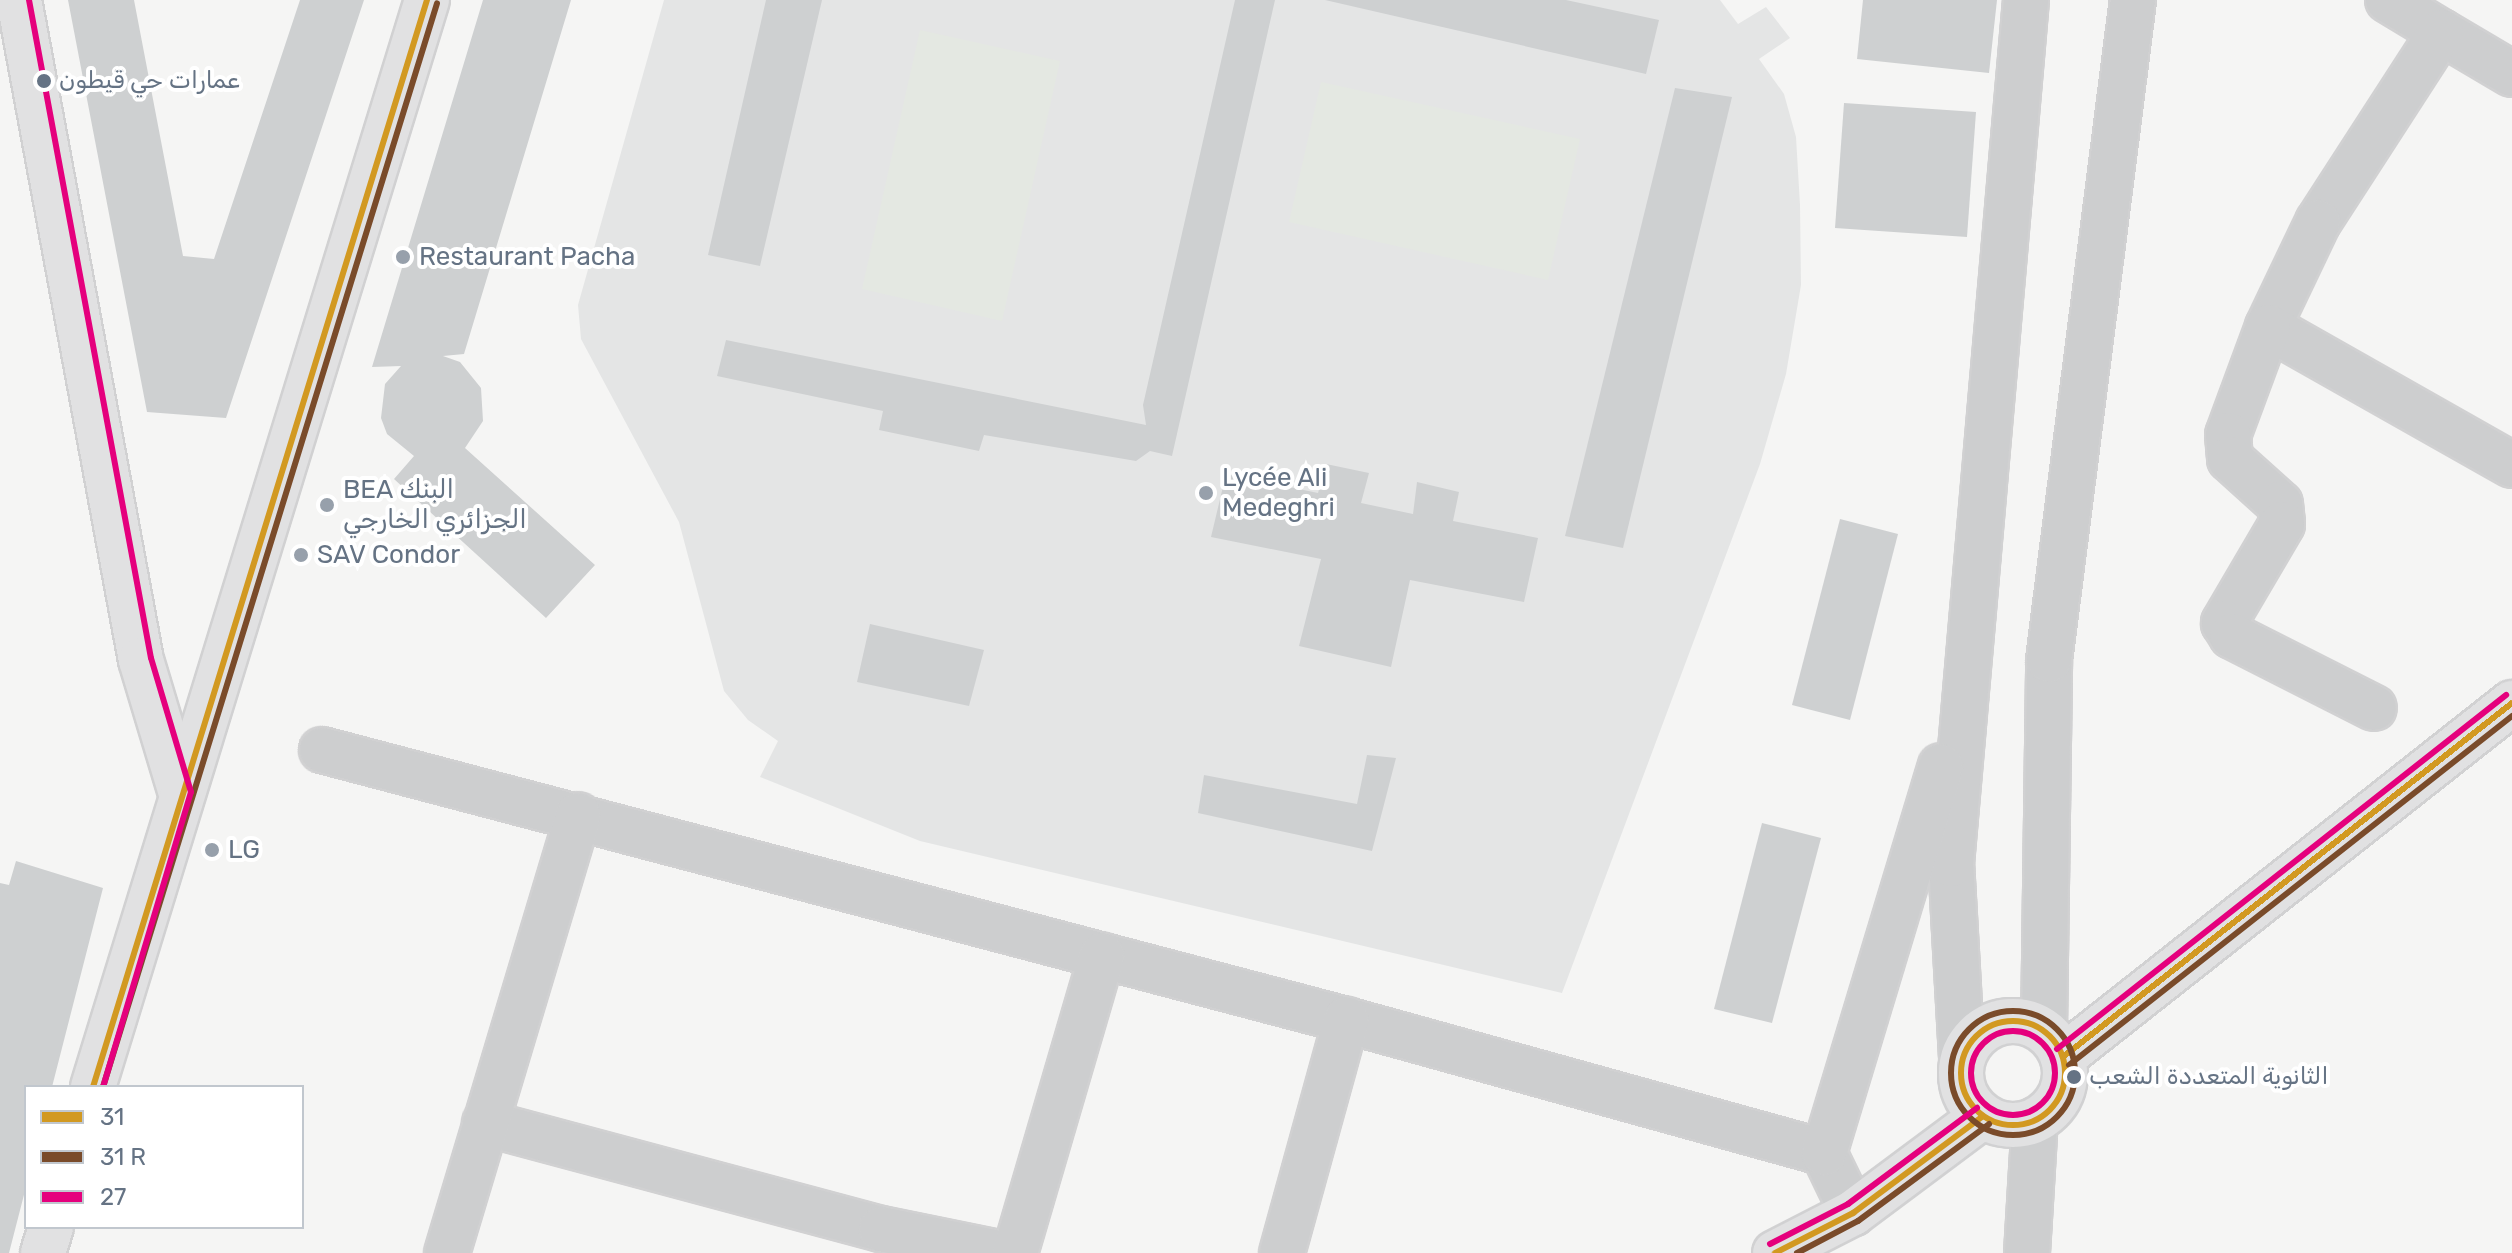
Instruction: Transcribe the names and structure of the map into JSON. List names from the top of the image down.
{
  "places": [
    "عمارات حي قيطون",
    "Restaurant Pacha",
    "Lycée Ali Medeghri",
    "BEA البنك الجزائري الخارجي",
    "SAV Condor",
    "LG",
    "الثانوية المتعددة الشعب"
  ],
  "lines": ["transit line 31", "transit line 27"],
  "legend": ["31", "31 R", "27"]
}
